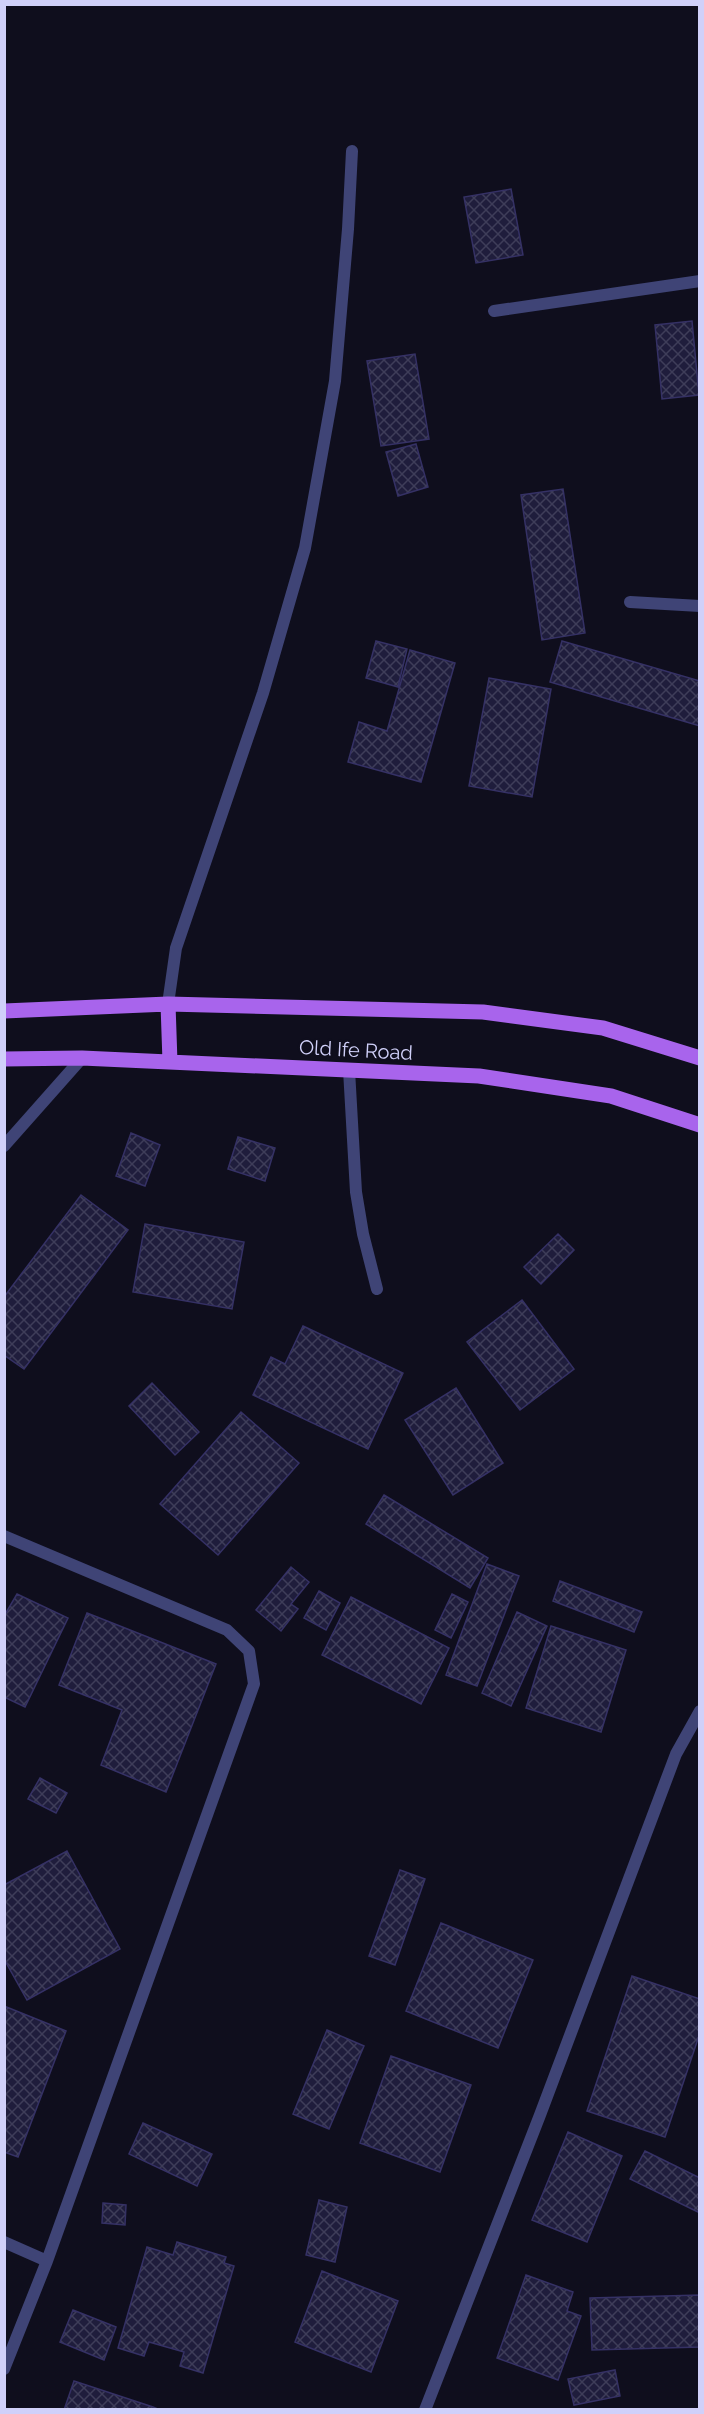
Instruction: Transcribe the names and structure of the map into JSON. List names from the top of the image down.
{
  "streets": {
    "main road": ["Old Ife Road"]
  }
}
